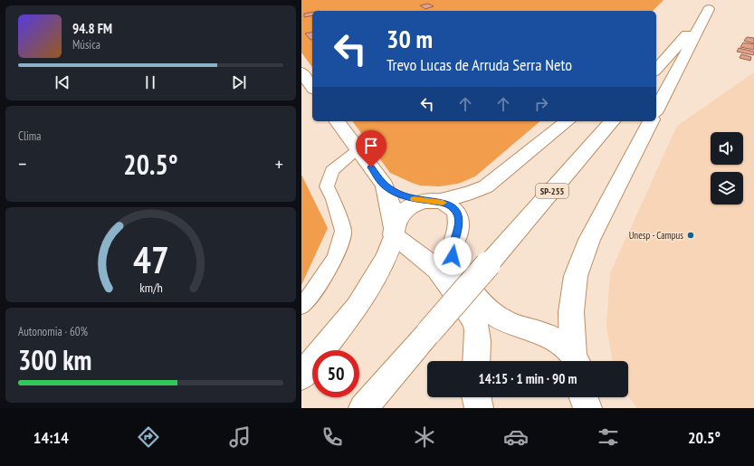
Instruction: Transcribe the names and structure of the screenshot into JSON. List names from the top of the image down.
{
  "streets": {
    "main road": ["SP-255"]
  },
  "places": ["Unesp - Campus"],
  "page": {
    "turn": ["30 m", "Trevo Lucas de Arruda Serra Neto"],
    "song": ["94.8 FM", "Música"],
    "tile": [
      "Clima",
      ["Autonomia · 60%", "300 km"]
    ],
    "heat": ["−", "20.5°", "+"],
    "limit": "50",
    "trip": "14:15 · 1 min · 90 m",
    "tabs": ["14:14", "20.5°"],
    "gauge": ["47", "km/h"]
  }
}
